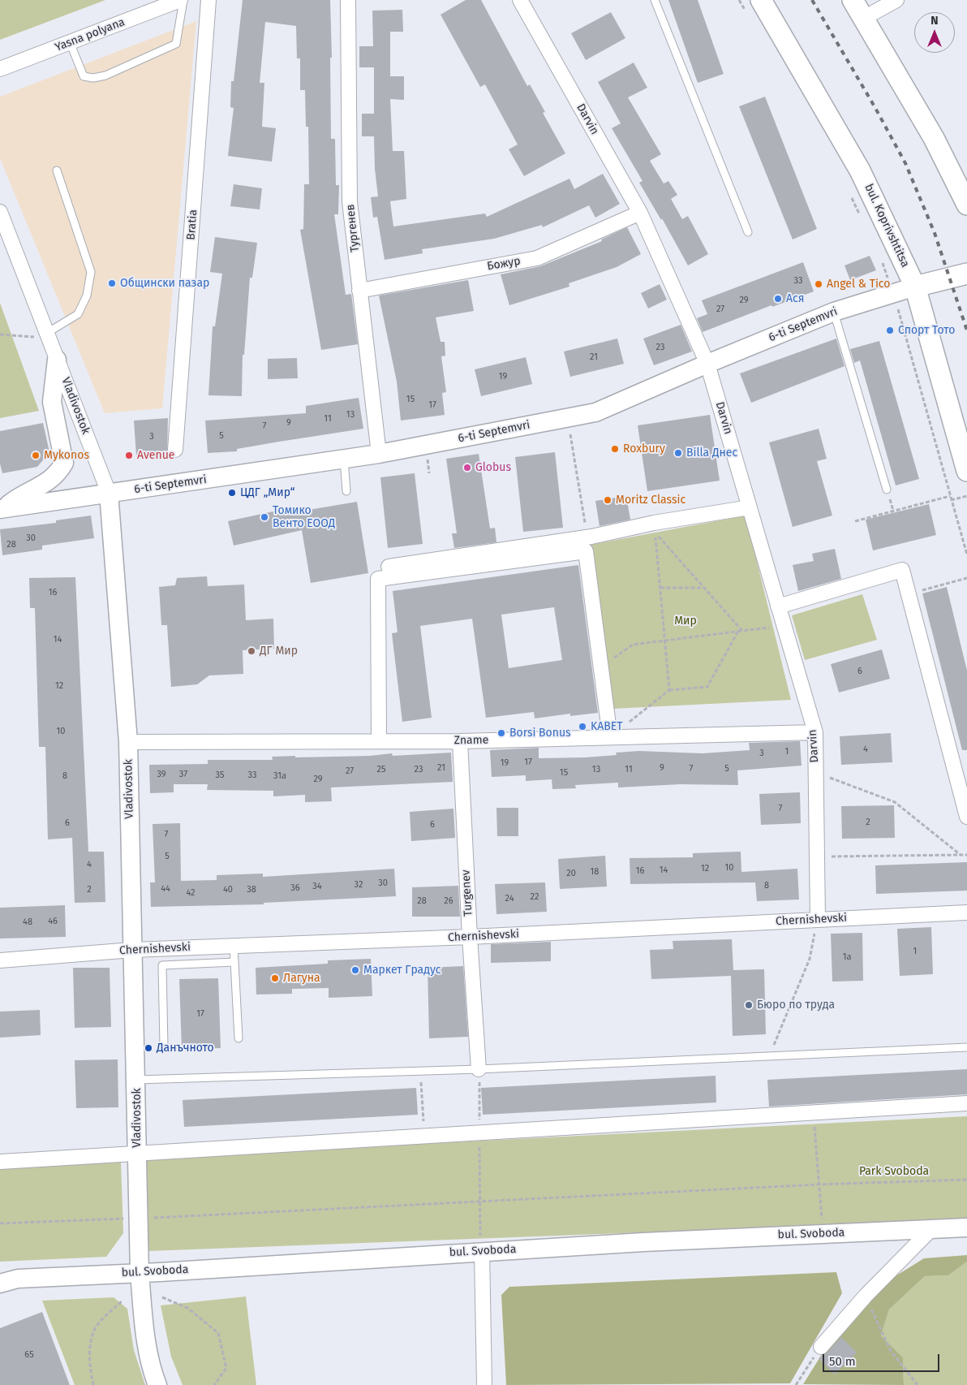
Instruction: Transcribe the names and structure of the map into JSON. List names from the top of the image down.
{
  "streets": {
    "main road": ["bul. Koprivshtitsa", "6-ti Septemvri"],
    "street": [
      "Yasna polyana",
      "Darvin",
      "Bratia",
      "Тургенев",
      "Божур",
      "Vladivostok",
      "Zname",
      "Turgenev",
      "Chernishevski",
      "bul. Svoboda"
    ]
  },
  "crossings": [
    ["Darvin", "Божур"],
    ["Darvin", "6-ti Septemvri"],
    ["Darvin", "Zname"],
    ["Darvin", "Chernishevski"],
    ["bul. Koprivshtitsa", "6-ti Septemvri"],
    ["Тургенев", "Божур"],
    ["Тургенев", "6-ti Septemvri"],
    ["6-ti Septemvri", "Vladivostok"],
    ["Vladivostok", "Zname"],
    ["Vladivostok", "Chernishevski"],
    ["Vladivostok", "bul. Svoboda"],
    ["Zname", "Turgenev"],
    ["Turgenev", "Chernishevski"]
  ],
  "parks": ["Мир", "Park Svoboda"],
  "places": [
    "Общински пазар",
    "Angel & Tico",
    "Ася",
    "Спорт Тото",
    "Roxbury",
    "Billa Днес",
    "Mykonos",
    "Avenue",
    "Globus",
    "ЦДГ „Мир“",
    "Moritz Classic",
    "Томико Венто ЕООД",
    "ДГ Мир",
    "KABET",
    "Borsi Bonus",
    "Маркет Градус",
    "Лагуна",
    "Бюро по труда",
    "Данъчното"
  ],
  "house_numbers": [
    "33",
    "29",
    "27",
    "23",
    "21",
    "19",
    "15",
    "17",
    "13",
    "11",
    "9",
    "7",
    "5",
    "3",
    "30",
    "28",
    "16",
    "14",
    "6",
    "12",
    "10",
    "4",
    "1",
    "3",
    "17",
    "19",
    "21",
    "9",
    "7",
    "5",
    "25",
    "23",
    "13",
    "11",
    "27",
    "15",
    "39",
    "37",
    "35",
    "33",
    "8",
    "31a",
    "29",
    "7",
    "2",
    "6",
    "6",
    "7",
    "5",
    "4",
    "10",
    "12",
    "14",
    "16",
    "18",
    "20",
    "30",
    "32",
    "8",
    "34",
    "36",
    "44",
    "2",
    "40",
    "38",
    "42",
    "22",
    "24",
    "28",
    "26",
    "46",
    "48",
    "1",
    "1a",
    "17",
    "65"
  ],
  "scale_bar": "50 m",
  "north": "top"
}
